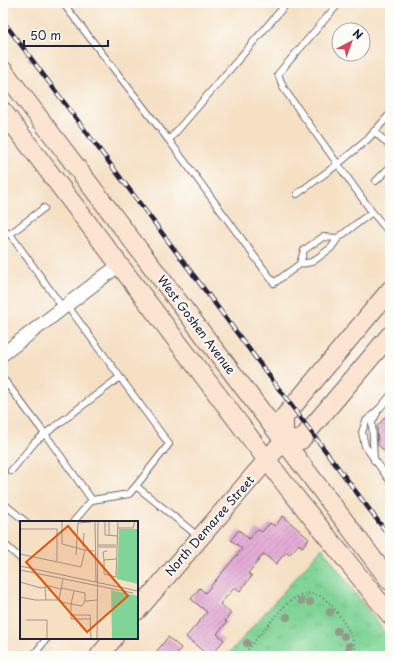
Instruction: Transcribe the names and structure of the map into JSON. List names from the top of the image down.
{
  "streets": {
    "main road": ["West Goshen Avenue", "North Demaree Street"]
  },
  "crossings": [
    ["West Goshen Avenue", "North Demaree Street"]
  ],
  "scale_bar": "50 m",
  "north": "top right"
}
